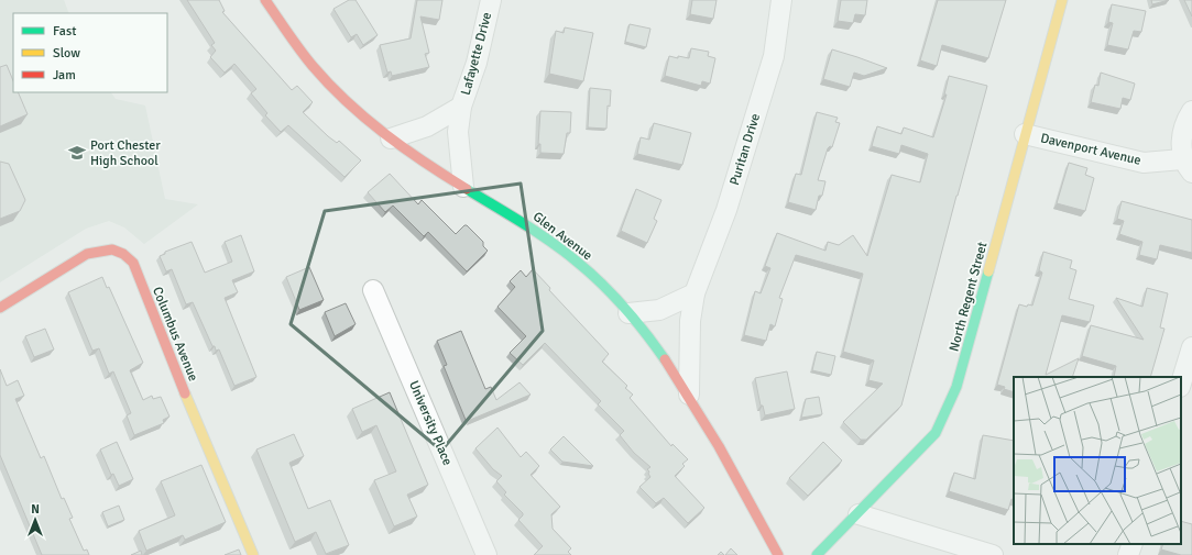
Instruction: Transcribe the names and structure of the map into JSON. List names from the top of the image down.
{
  "streets": {
    "street": [
      "Lafayette Drive",
      "Puritan Drive",
      "Davenport Avenue",
      "Glen Avenue",
      "North Regent Street",
      "Columbus Avenue",
      "University Place"
    ]
  },
  "crossings": [
    ["Lafayette Drive", "Glen Avenue"],
    ["Puritan Drive", "Glen Avenue"],
    ["Davenport Avenue", "North Regent Street"]
  ],
  "places": {
    "school or university": ["Port Chester High School"]
  },
  "legend": ["Fast", "Slow", "Jam"],
  "north": "top"
}
